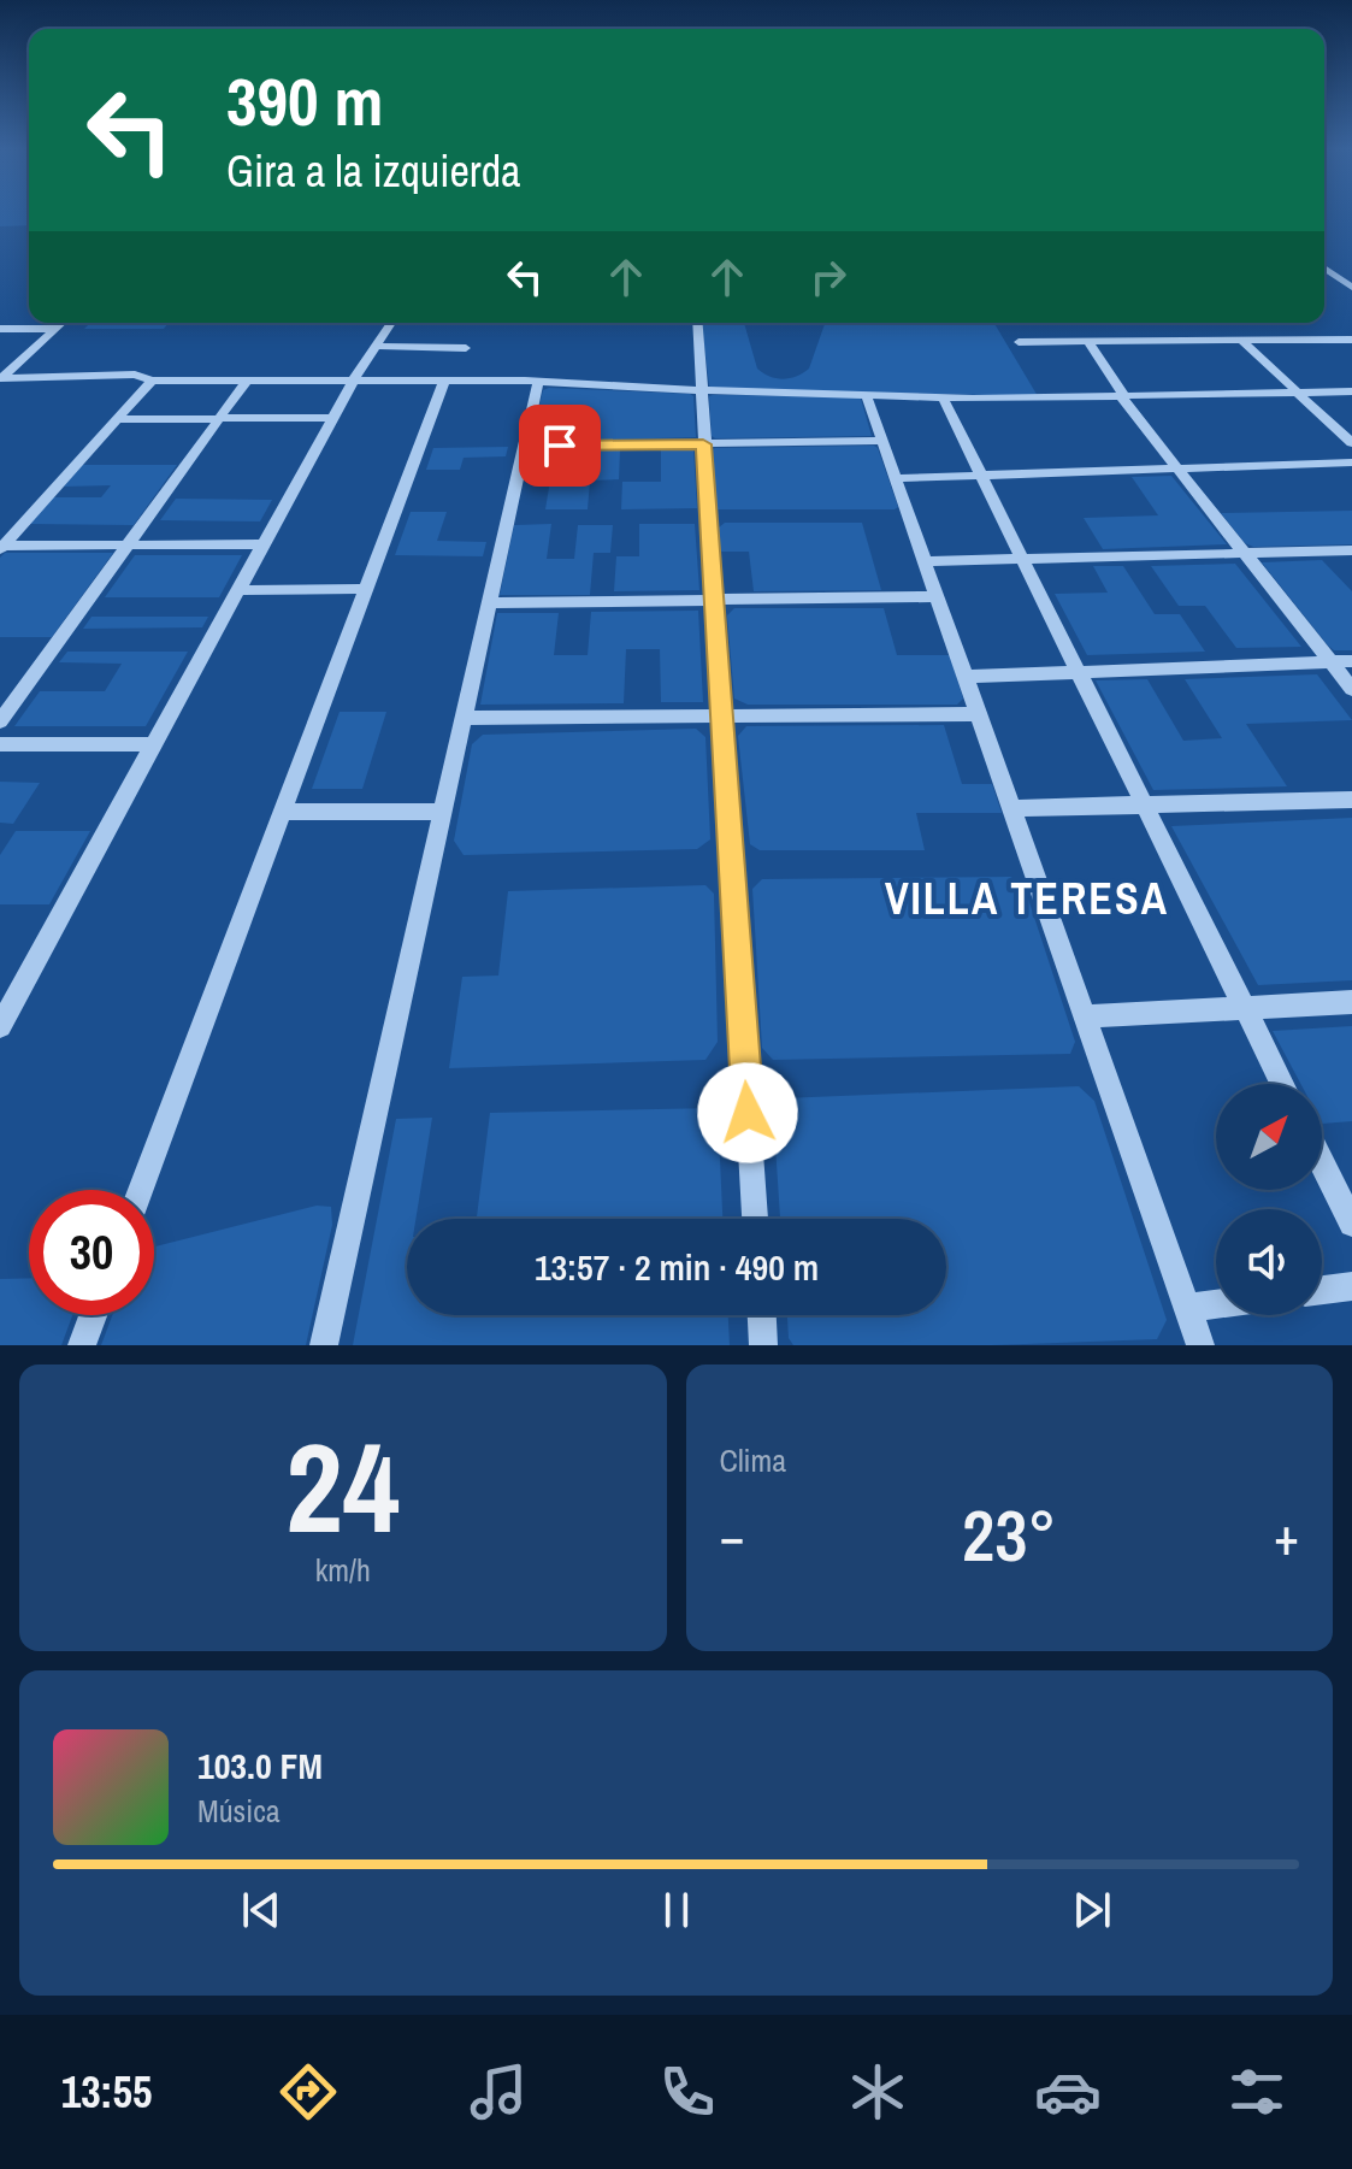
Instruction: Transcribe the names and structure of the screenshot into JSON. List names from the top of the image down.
{
  "districts": ["VILLA TERESA"],
  "north": "top right",
  "page": {
    "turn": ["390 m", "Gira a la izquierda"],
    "limit": "30",
    "trip": "13:57 · 2 min · 490 m",
    "tile": [
      ["24", "km/h"],
      "Clima"
    ],
    "heat": ["−", "23°", "+"],
    "song": ["103.0 FM", "Música"],
    "tabs": "13:55"
  }
}
